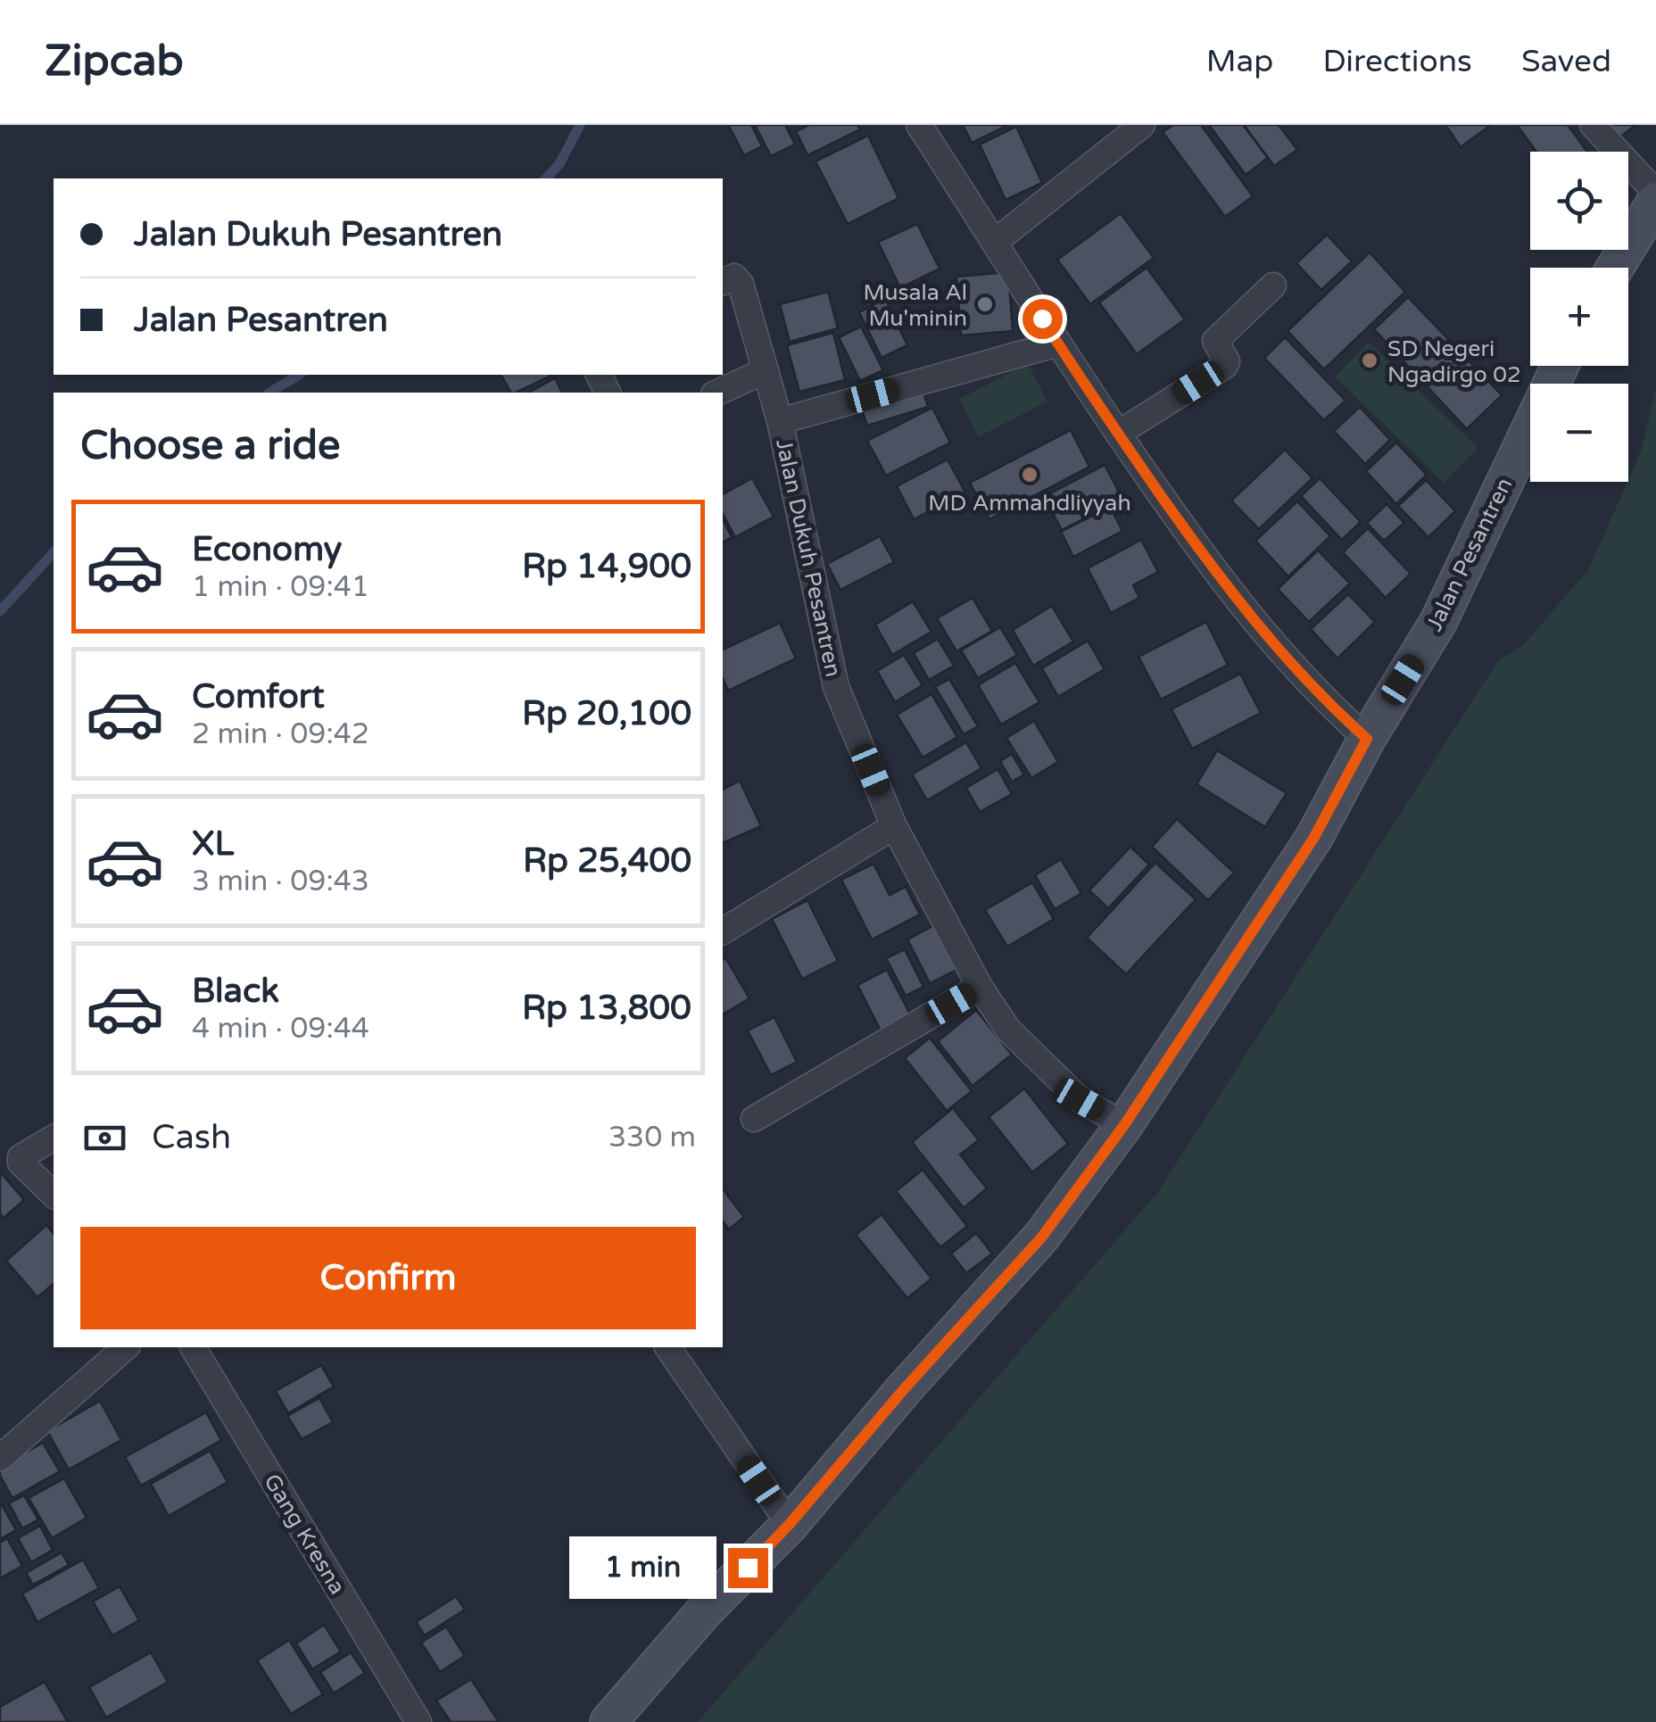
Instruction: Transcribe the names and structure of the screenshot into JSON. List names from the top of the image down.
{
  "streets": {
    "main road": ["Jalan Pesantren"],
    "street": ["Jalan Dukuh Pesantren", "Gang Kresna"]
  },
  "crossings": [
    ["Jalan Pesantren", "Jalan Dukuh Pesantren"]
  ],
  "places": ["Musala Al Mu'minin", "SD Negeri Ngadirgo 02", "MD Ammahdliyyah"],
  "page": {
    "header": "Zipcab",
    "nav": ["Map", "Directions", "Saved"],
    "map_buttons": ["+", "−"],
    "banner": ["Jalan Dukuh Pesantren", "Jalan Pesantren"],
    "heading": "Choose a ride",
    "list": [
      {
        "name": "Economy",
        "note": "1 min · 09:41",
        "value": "Rp 14,900"
      },
      {
        "name": "Comfort",
        "note": "2 min · 09:42",
        "value": "Rp 20,100"
      },
      {
        "name": "XL",
        "note": "3 min · 09:43",
        "value": "Rp 25,400"
      },
      {
        "name": "Black",
        "note": "4 min · 09:44",
        "value": "Rp 13,800"
      }
    ],
    "pay": ["Cash", "330 m"],
    "buttons": "Confirm",
    "bubble": "1 min"
  }
}
